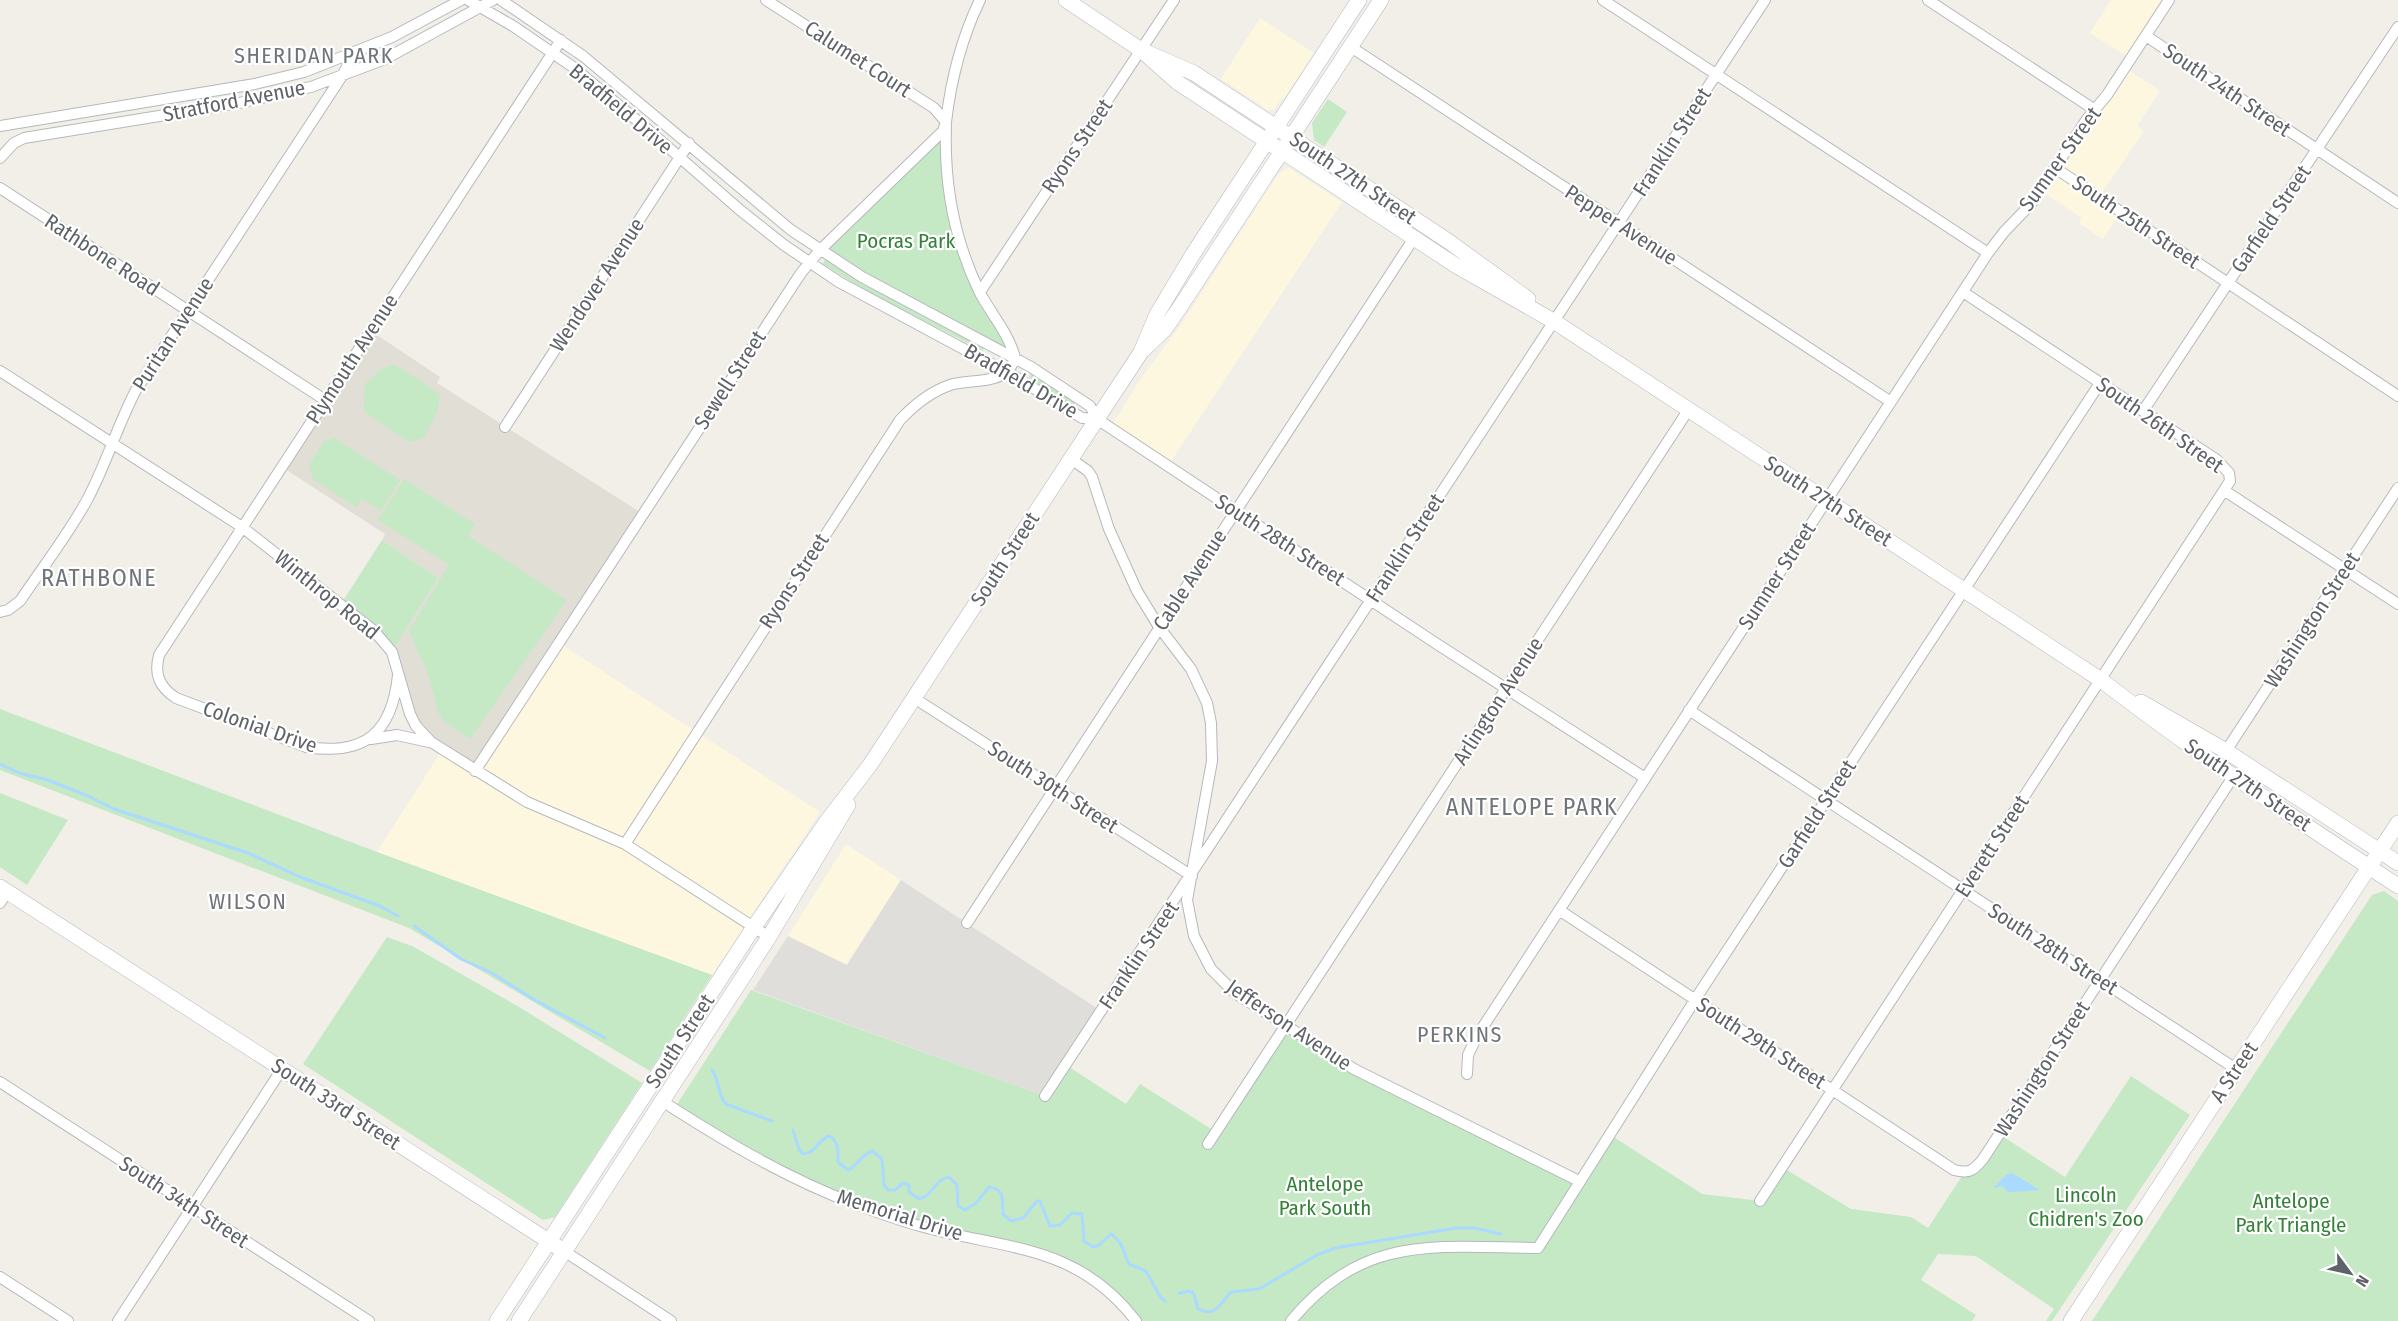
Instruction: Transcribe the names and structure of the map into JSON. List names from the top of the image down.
{
  "streets": {
    "main road": [
      "South 27th Street",
      "South Street",
      "A Street",
      "South 33rd Street"
    ],
    "street": [
      "Calumet Court",
      "South 24th Street",
      "Stratford Avenue",
      "Bradfield Drive",
      "Franklin Street",
      "Ryons Street",
      "Sumner Street",
      "Garfield Street",
      "South 25th Street",
      "Pepper Avenue",
      "Rathbone Road",
      "Wendover Avenue",
      "Puritan Avenue",
      "Plymouth Avenue",
      "Sewell Street",
      "South 26th Street",
      "South 28th Street",
      "Cable Avenue",
      "Winthrop Road",
      "Washington Street",
      "Arlington Avenue",
      "Colonial Drive",
      "South 30th Street",
      "Everett Street",
      "Jefferson Avenue",
      "South 29th Street",
      "South 34th Street",
      "Memorial Drive"
    ]
  },
  "crossings": [
    ["Calumet Court", "Sewell Street"],
    ["South 24th Street", "Sumner Street"],
    ["South 24th Street", "Garfield Street"],
    ["Stratford Avenue", "Bradfield Drive"],
    ["Stratford Avenue", "Puritan Avenue"],
    ["Bradfield Drive", "Ryons Street"],
    ["Bradfield Drive", "Wendover Avenue"],
    ["Bradfield Drive", "Plymouth Avenue"],
    ["Bradfield Drive", "Sewell Street"],
    ["Bradfield Drive", "South 28th Street"],
    ["Bradfield Drive", "South Street"],
    ["Franklin Street", "South 27th Street"],
    ["Franklin Street", "Pepper Avenue"],
    ["Franklin Street", "South 28th Street"],
    ["Franklin Street", "South 30th Street"],
    ["Franklin Street", "Jefferson Avenue"],
    ["Ryons Street", "South 27th Street"],
    ["Ryons Street", "Winthrop Road"],
    ["Sumner Street", "South 27th Street"],
    ["Sumner Street", "South 25th Street"],
    ["Sumner Street", "Pepper Avenue"],
    ["Sumner Street", "South 26th Street"],
    ["Sumner Street", "South 28th Street"],
    ["Sumner Street", "South 29th Street"],
    ["South 27th Street", "Garfield Street"],
    ["South 27th Street", "South Street"],
    ["South 27th Street", "Cable Avenue"],
    ["South 27th Street", "Washington Street"],
    ["South 27th Street", "Arlington Avenue"],
    ["South 27th Street", "Everett Street"],
    ["South 27th Street", "A Street"],
    ["Garfield Street", "South 25th Street"],
    ["Garfield Street", "South 26th Street"],
    ["Garfield Street", "South 28th Street"],
    ["Garfield Street", "Jefferson Avenue"],
    ["Garfield Street", "South 29th Street"],
    ["Pepper Avenue", "South Street"],
    ["Rathbone Road", "Puritan Avenue"],
    ["Rathbone Road", "Plymouth Avenue"],
    ["Puritan Avenue", "Winthrop Road"],
    ["Plymouth Avenue", "Winthrop Road"],
    ["Plymouth Avenue", "Colonial Drive"],
    ["Sewell Street", "Winthrop Road"],
    ["South 26th Street", "Washington Street"],
    ["South 26th Street", "Everett Street"],
    ["South 28th Street", "South Street"],
    ["South 28th Street", "Cable Avenue"],
    ["South 28th Street", "Washington Street"],
    ["South 28th Street", "Arlington Avenue"],
    ["South 28th Street", "Everett Street"],
    ["South 28th Street", "A Street"],
    ["South Street", "Winthrop Road"],
    ["South Street", "South 30th Street"],
    ["South Street", "Jefferson Avenue"],
    ["South Street", "South 33rd Street"],
    ["South Street", "Memorial Drive"],
    ["Cable Avenue", "South 30th Street"],
    ["Cable Avenue", "Jefferson Avenue"],
    ["Winthrop Road", "Colonial Drive"],
    ["Washington Street", "South 29th Street"],
    ["Arlington Avenue", "Jefferson Avenue"],
    ["South 30th Street", "Jefferson Avenue"],
    ["Everett Street", "South 29th Street"]
  ],
  "districts": [
    "SHERIDAN PARK",
    "RATHBONE",
    "ANTELOPE PARK",
    "WILSON",
    "PERKINS"
  ],
  "parks": [
    "Pocras Park",
    "Antelope Park South",
    "Lincoln Chidren's Zoo",
    "Antelope Park Triangle"
  ],
  "north": "bottom right"
}
